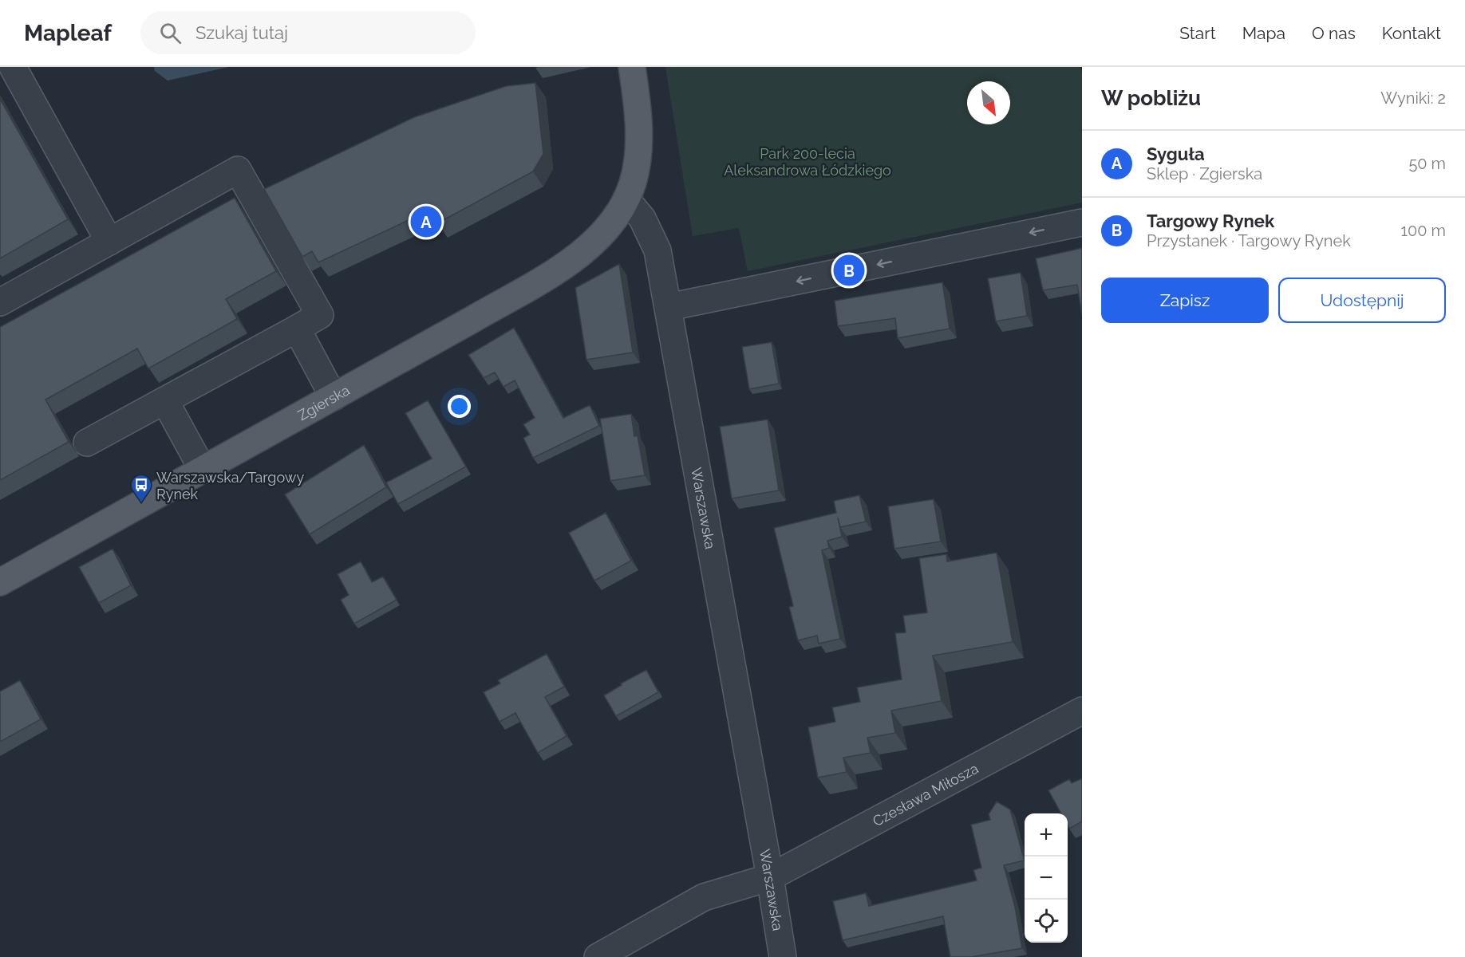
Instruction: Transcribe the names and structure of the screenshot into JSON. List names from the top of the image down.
{
  "streets": {
    "main road": ["Zgierska"],
    "street": ["Warszawska", "Czesława Miłosza"]
  },
  "crossings": [
    ["Zgierska", "Warszawska"],
    ["Warszawska", "Czesława Miłosza"]
  ],
  "parks": ["Park 200-lecia Aleksandrowa Łódzkiego"],
  "places": {
    "bus stop": ["Warszawska/Targowy Rynek"]
  },
  "north": "bottom right",
  "page": {
    "header": "Mapleaf",
    "search": "Szukaj tutaj",
    "nav": [
      "Start",
      "Mapa",
      "O nas",
      "Kontakt"
    ],
    "heading": ["W pobliżu", "Wyniki: 2"],
    "list": [
      {
        "mark": "A",
        "name": "Syguła",
        "note": "Sklep · Zgierska",
        "value": "50 m"
      },
      {
        "mark": "B",
        "name": "Targowy Rynek",
        "note": "Przystanek · Targowy Rynek",
        "value": "100 m"
      }
    ],
    "pins": ["A", "B"],
    "buttons": ["Zapisz", "Udostępnij"],
    "map_buttons": ["+", "−"]
  }
}
